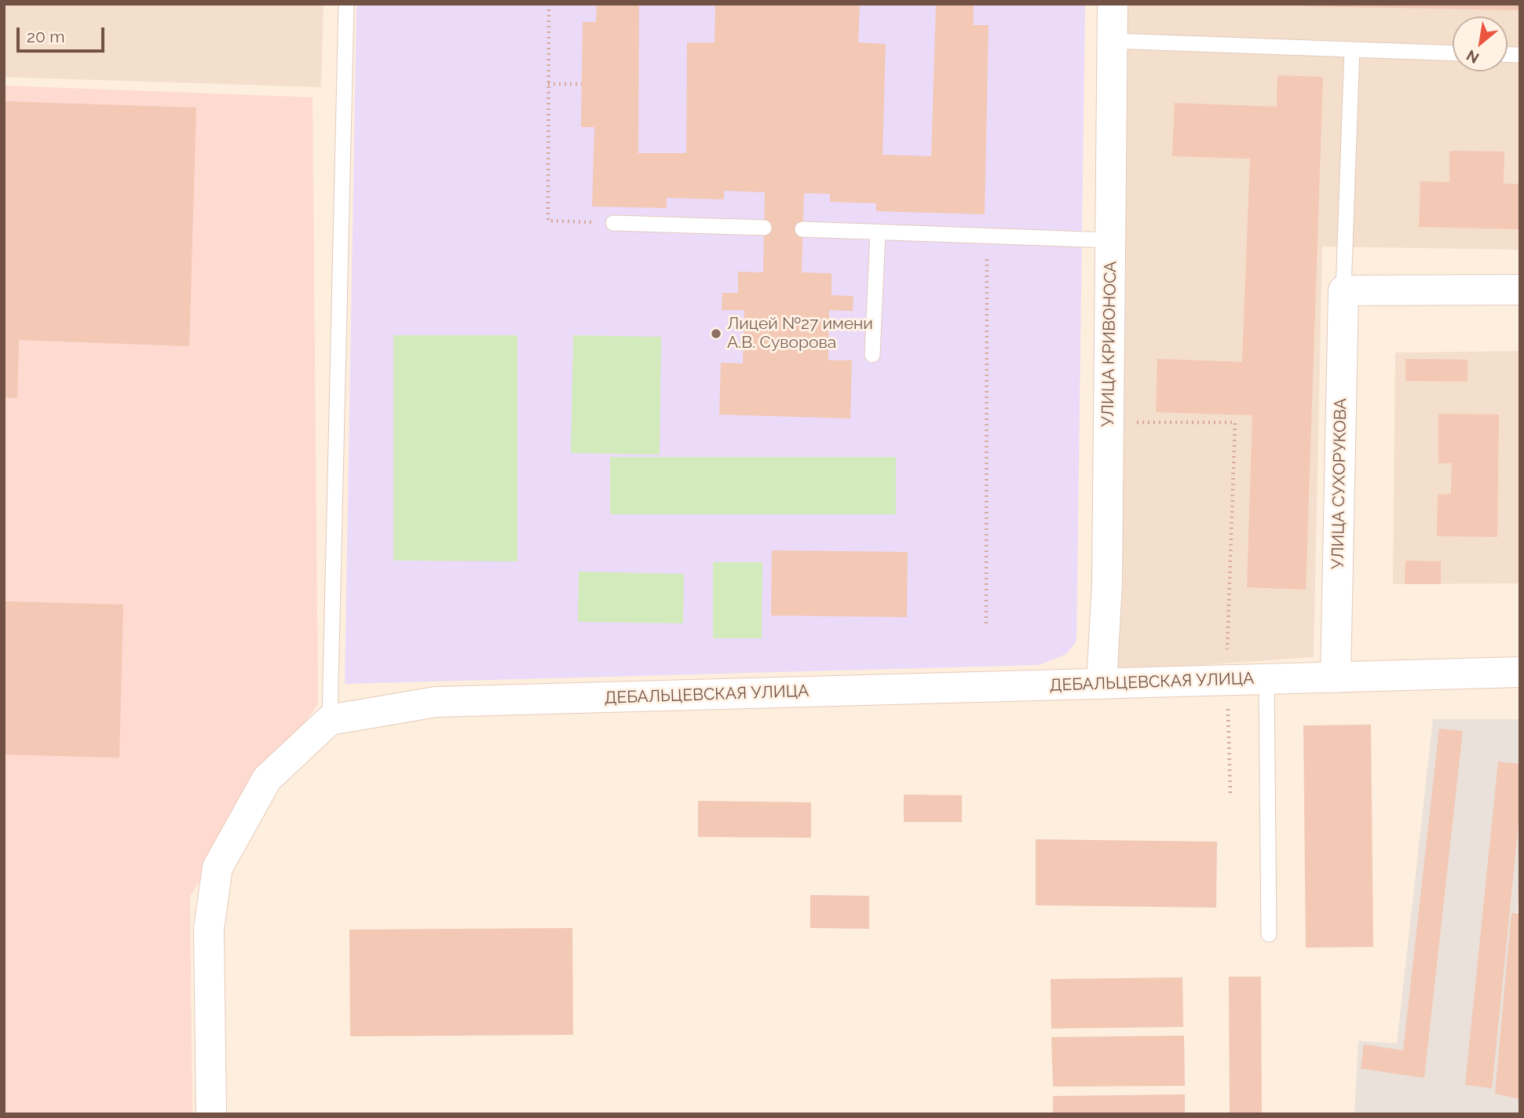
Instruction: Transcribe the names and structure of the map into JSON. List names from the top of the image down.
{
  "streets": {
    "street": ["УЛИЦА КРИВОНОСА", "УЛИЦА СУХОРУКОВА", "ДЕБАЛЬЦЕВСКАЯ УЛИЦА"]
  },
  "crossings": [
    ["УЛИЦА КРИВОНОСА", "ДЕБАЛЬЦЕВСКАЯ УЛИЦА"],
    ["УЛИЦА СУХОРУКОВА", "ДЕБАЛЬЦЕВСКАЯ УЛИЦА"]
  ],
  "places": ["Лицей №27 имени А.В. Суворова"],
  "scale_bar": "20 m",
  "north": "bottom left"
}
